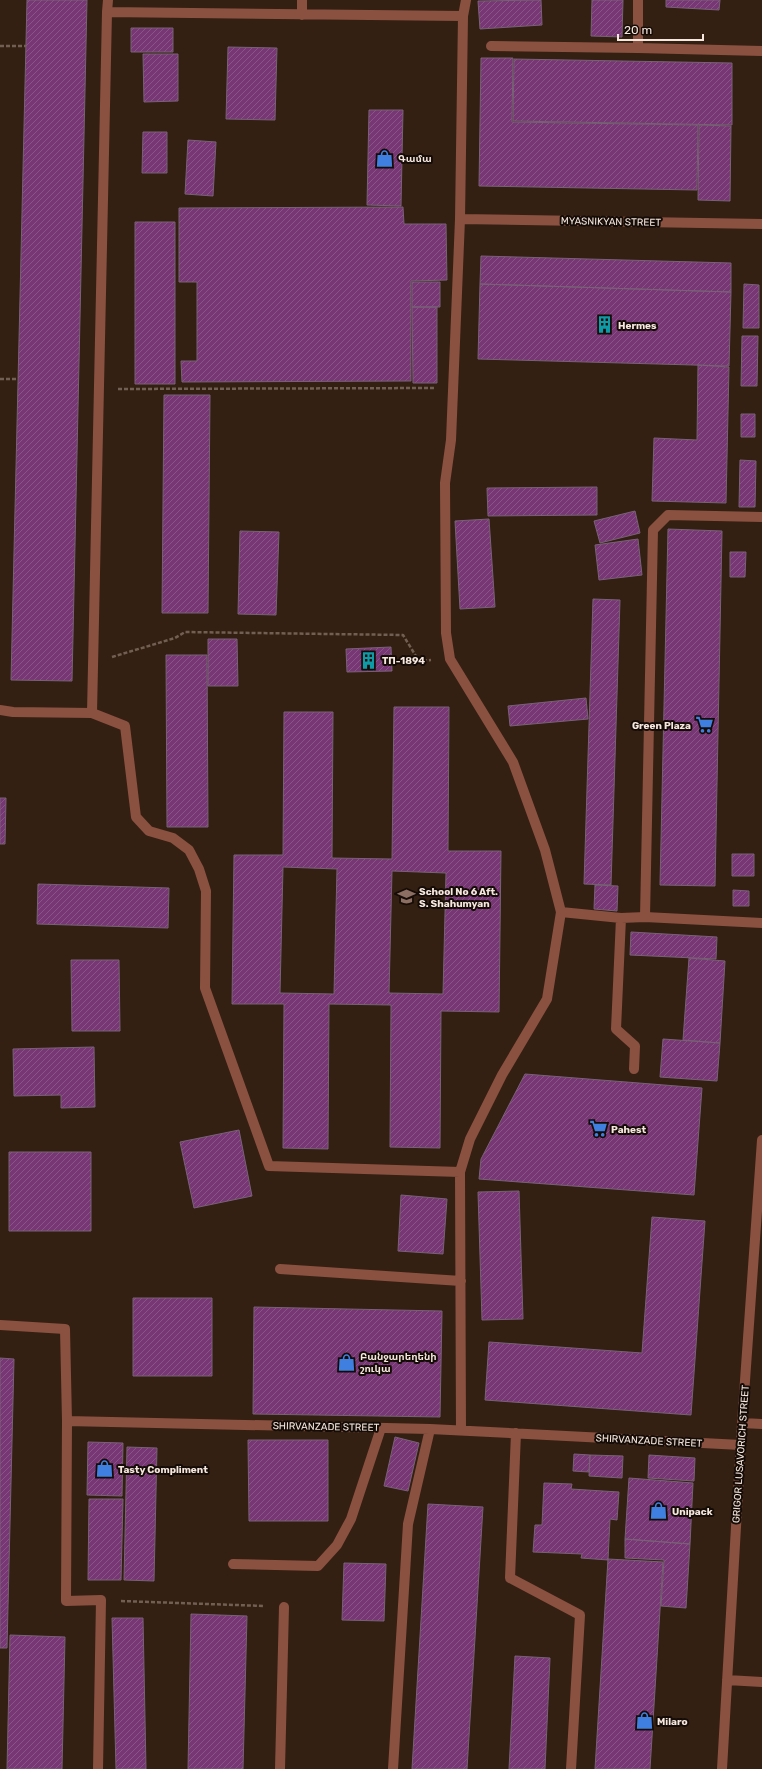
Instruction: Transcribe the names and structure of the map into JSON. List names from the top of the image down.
{
  "streets": {
    "street": ["MYASNIKYAN STREET", "SHIRVANZADE STREET", "GRIGOR LUSAVORICH STREET"]
  },
  "crossings": [
    ["SHIRVANZADE STREET", "GRIGOR LUSAVORICH STREET"]
  ],
  "places": {
    "shop": [
      "Գամա",
      "Բանջարեղենի շուկա",
      "Tasty Compliment",
      "Unipack",
      "Milaro"
    ],
    "building": ["Hermes", "ТП-1894"],
    "supermarket": ["Green Plaza", "Pahest"],
    "school or university": ["School No 6 Aft. S. Shahumyan"]
  },
  "scale_bar": "20 m"
}
